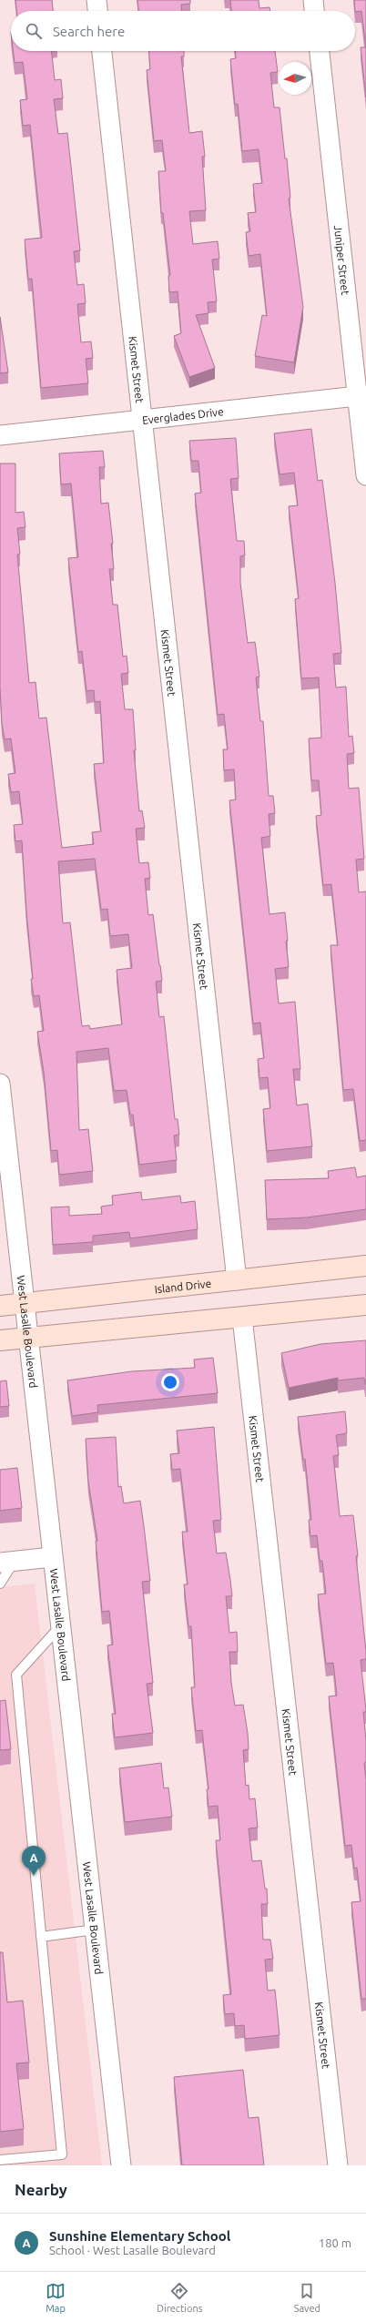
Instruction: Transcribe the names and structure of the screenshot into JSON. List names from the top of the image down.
{
  "streets": {
    "street": [
      "Juniper Street",
      "Kismet Street",
      "Everglades Drive",
      "Island Drive",
      "West Lasalle Boulevard"
    ]
  },
  "crossings": [
    ["Juniper Street", "Everglades Drive"],
    ["Kismet Street", "Everglades Drive"],
    ["Kismet Street", "Island Drive"],
    ["Island Drive", "West Lasalle Boulevard"]
  ],
  "north": "left",
  "page": {
    "search": "Search here",
    "pins": "A",
    "heading": "Nearby",
    "list": [
      {
        "mark": "A",
        "name": "Sunshine Elementary School",
        "note": "School · West Lasalle Boulevard",
        "value": "180 m"
      }
    ],
    "nav": ["Map", "Directions", "Saved"]
  }
}
